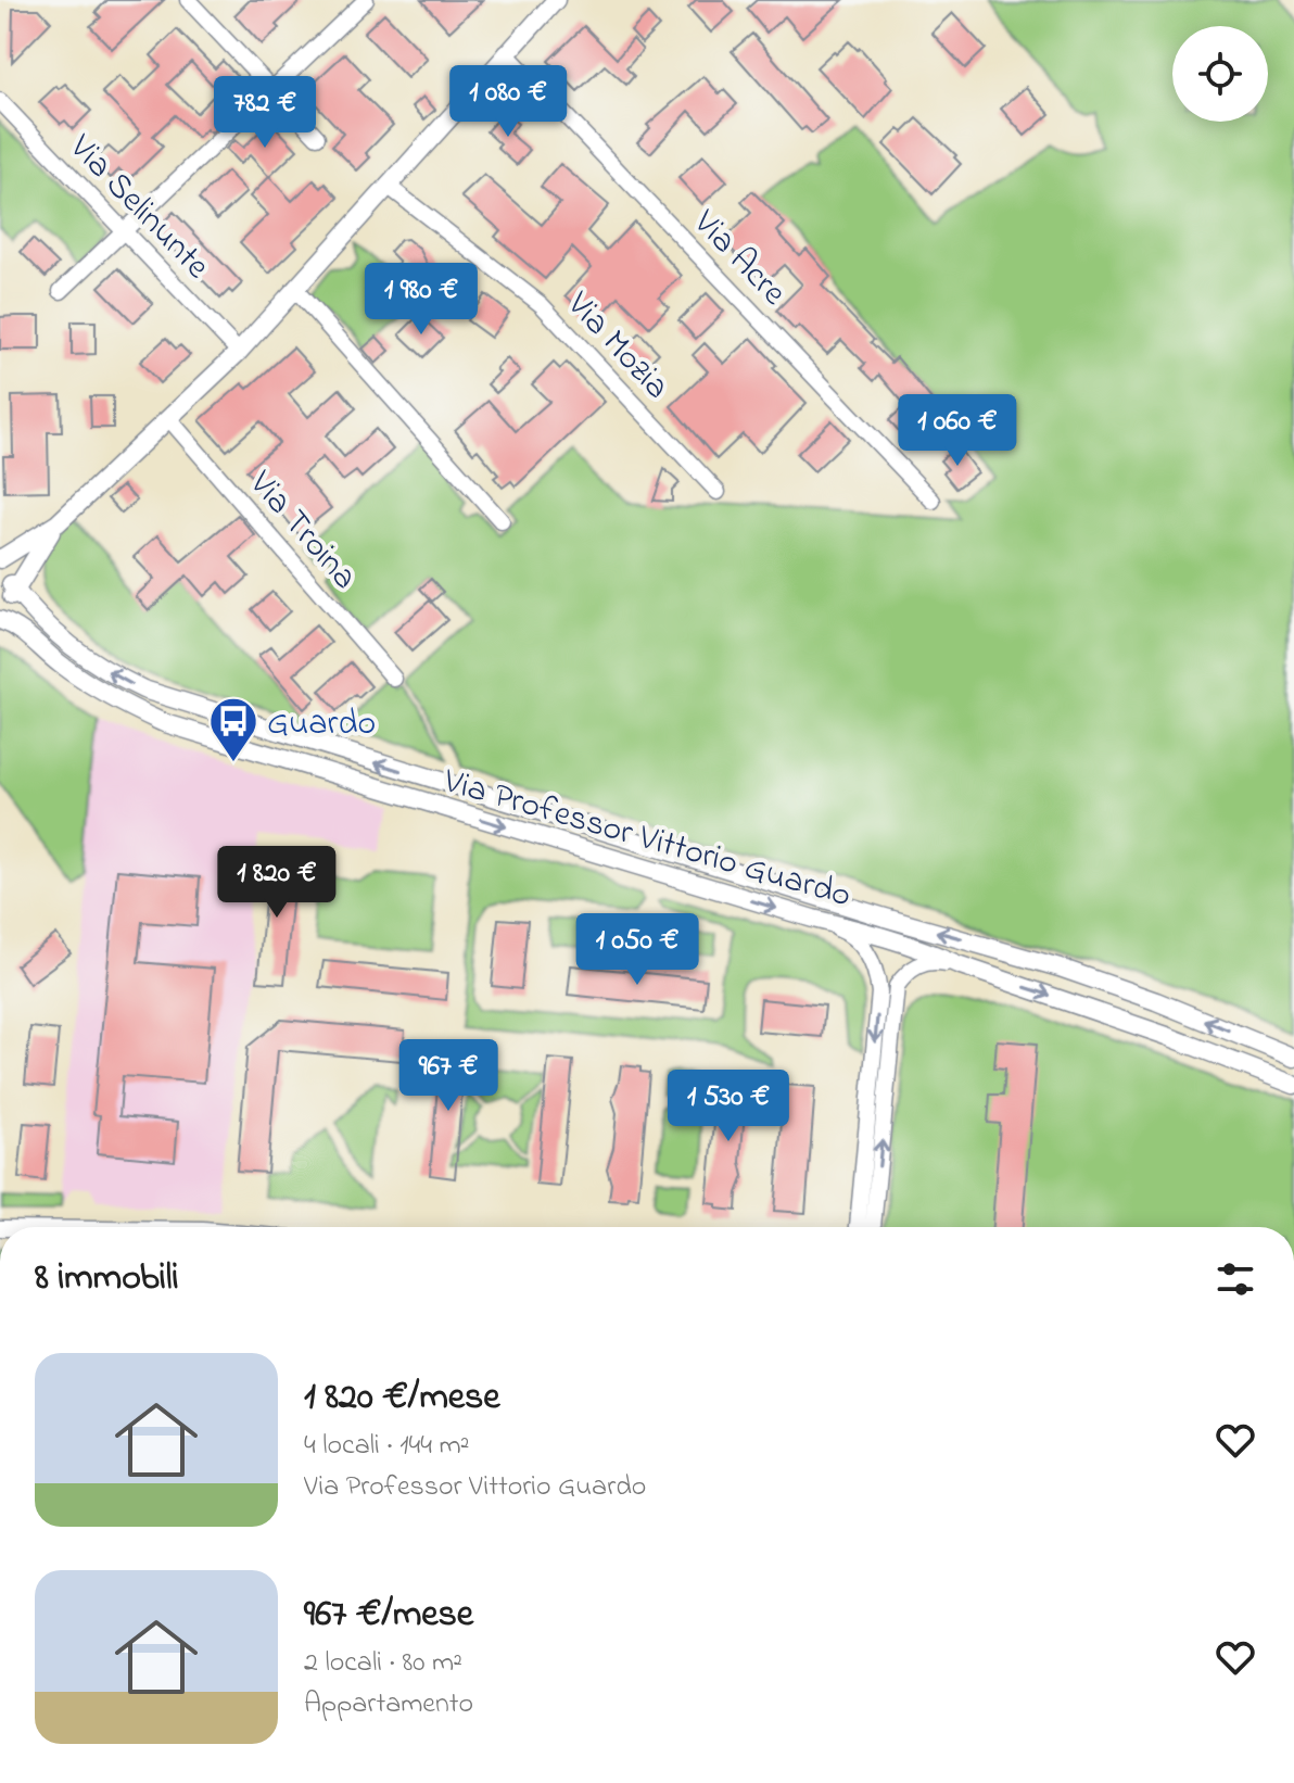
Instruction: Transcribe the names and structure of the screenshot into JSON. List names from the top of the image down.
{
  "streets": {
    "street": [
      "Via Selinunte",
      "Via Acre",
      "Via Mozia",
      "Via Troina",
      "Via Professor Vittorio Guardo"
    ]
  },
  "places": {
    "bus stop": ["Guardo"]
  },
  "page": {
    "price": [
      "1 080 €",
      "782 €",
      "1 980 €",
      "1 060 €",
      "1 820 €",
      "1 050 €",
      "967 €",
      "1 530 €"
    ],
    "heading": "8 immobili",
    "list": [
      {
        "name": "1 820 €/mese",
        "note": "4 locali · 144 m² · Via Professor Vittorio Guardo"
      },
      {
        "name": "967 €/mese",
        "note": "2 locali · 80 m² · Appartamento"
      }
    ]
  }
}
